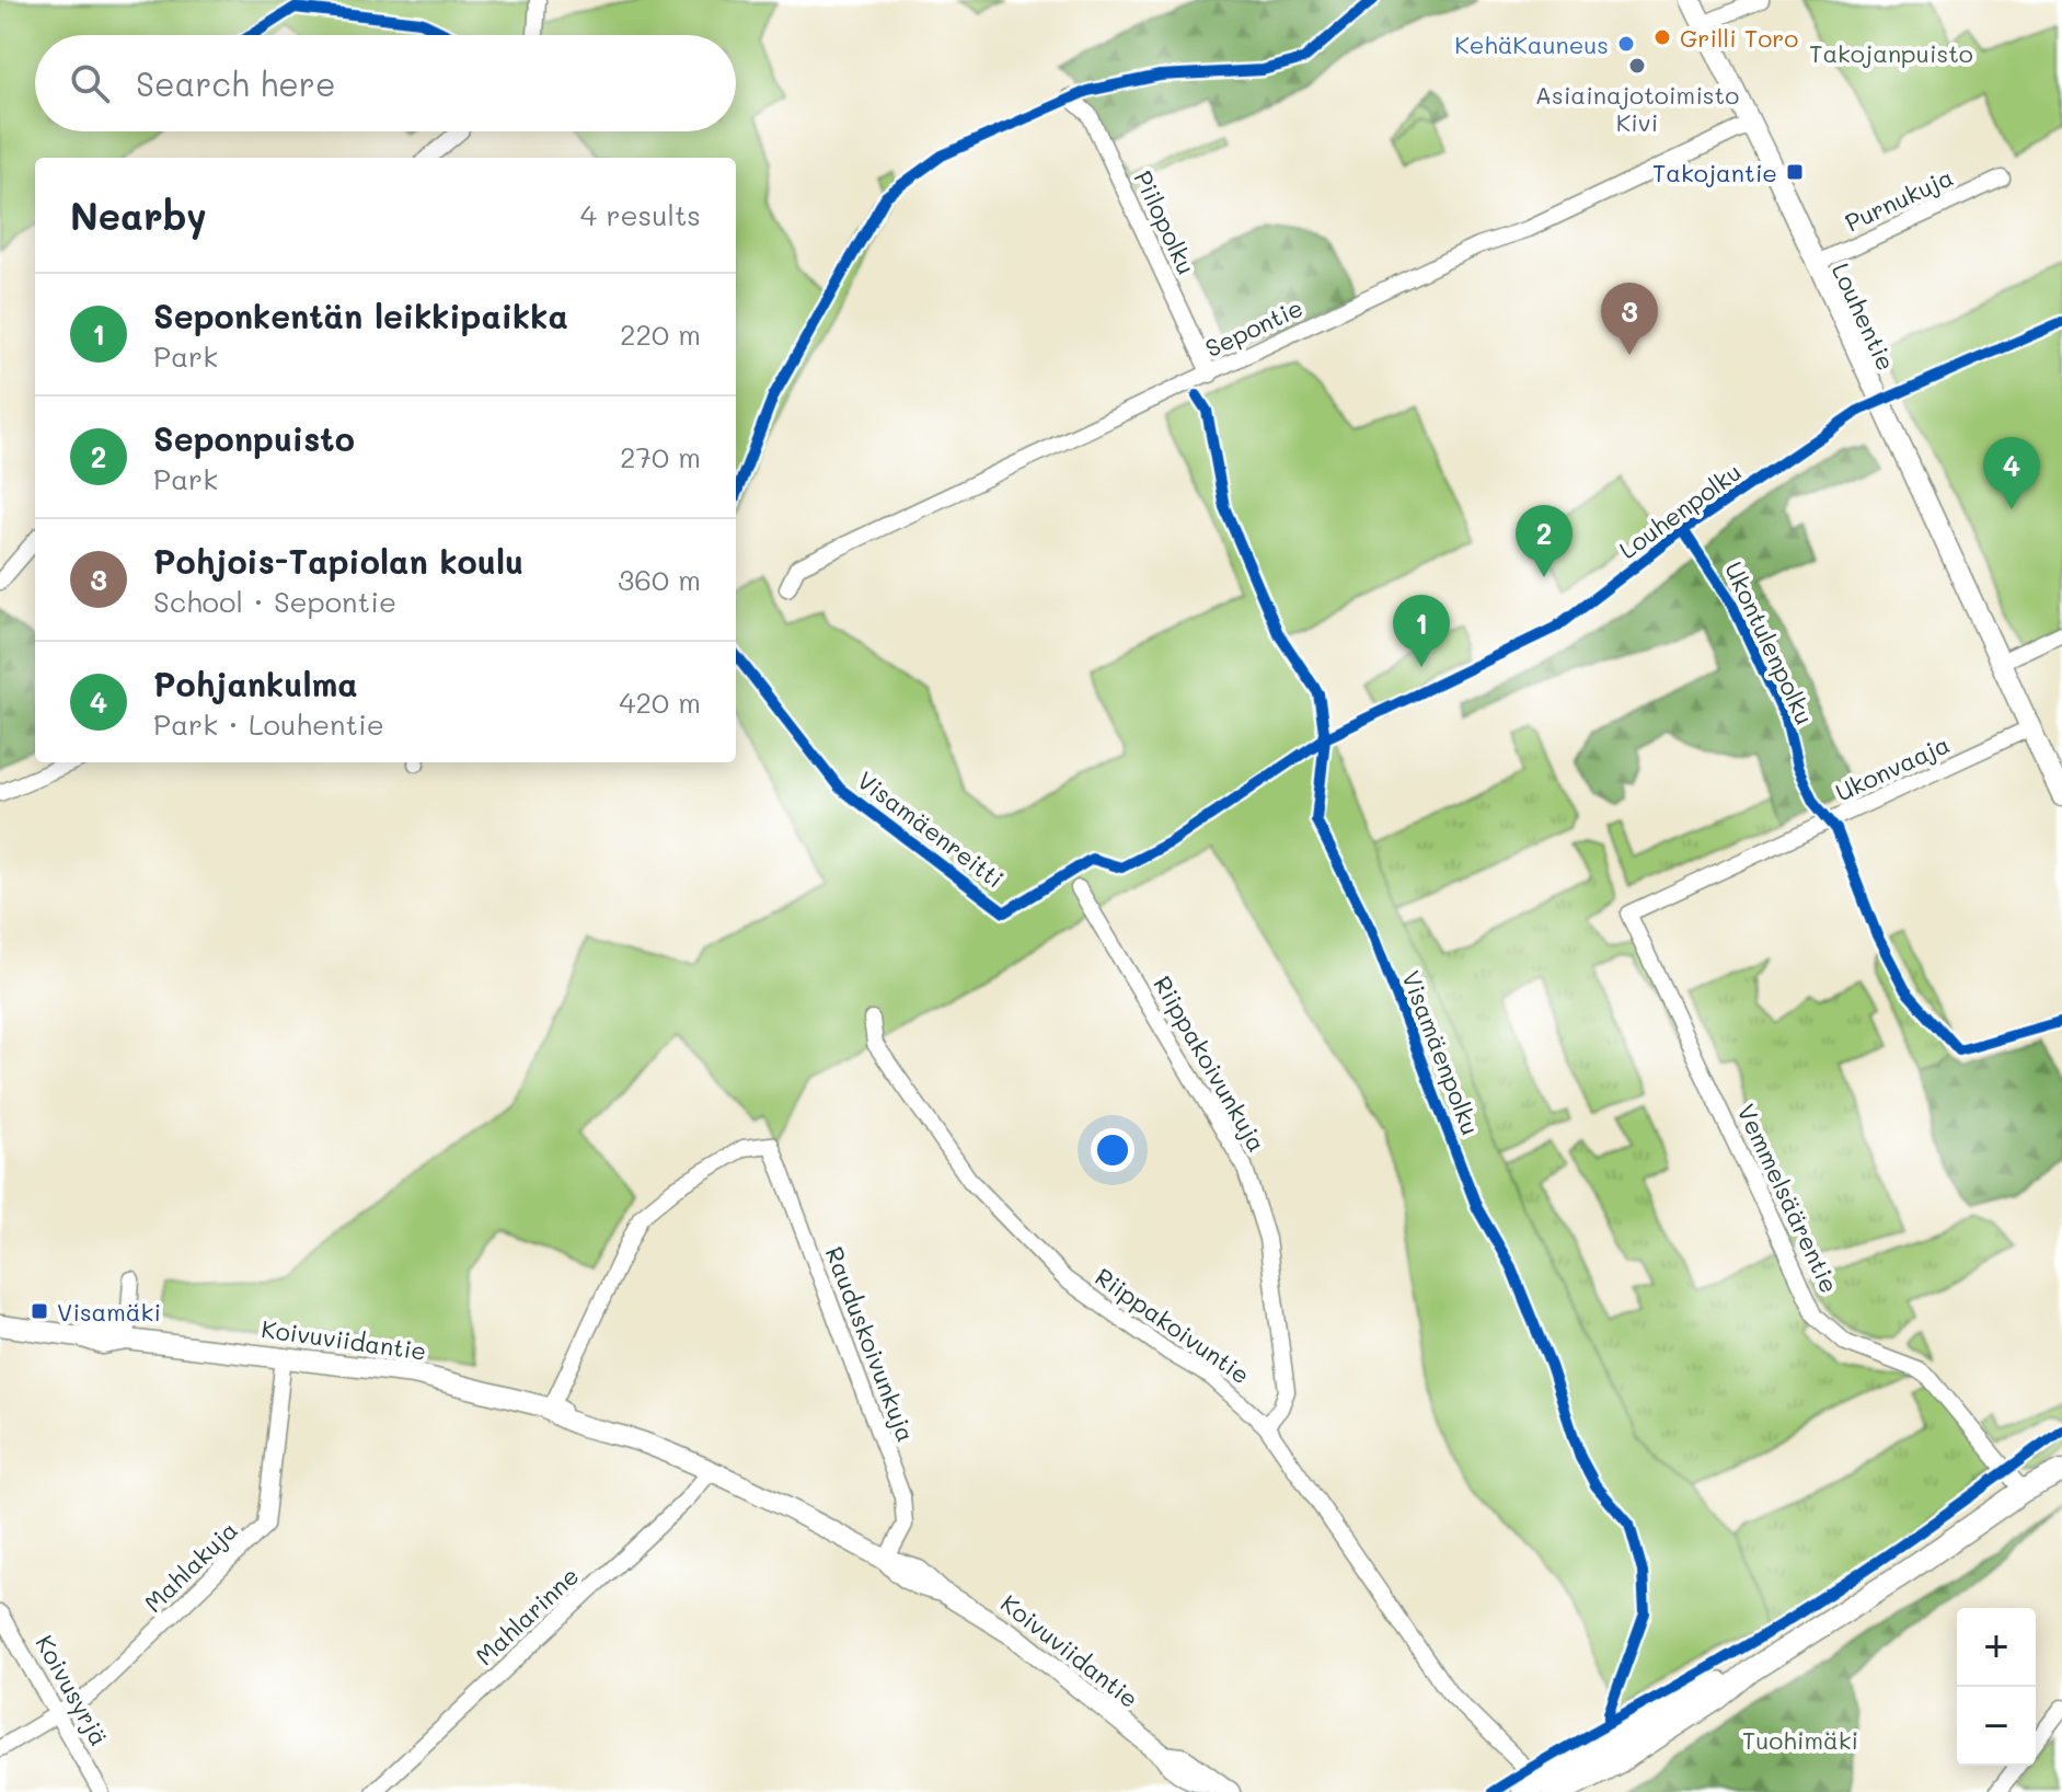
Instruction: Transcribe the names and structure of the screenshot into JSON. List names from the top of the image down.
{
  "streets": {
    "street": [
      "Purnukuja",
      "Piilopolku",
      "Louhentie",
      "Sepontie",
      "Ukonvaaja",
      "Riippakoivunkuja",
      "Vemmelsäärentie",
      "Riippakoivuntie",
      "Koivuviidantie",
      "Rauduskoivunkuja",
      "Mahlakuja",
      "Mahlarinne",
      "Koivusyrjä"
    ],
    "cycle path": ["Louhenpolku", "Visamäenpolku"]
  },
  "crossings": [
    ["Purnukuja", "Louhentie"],
    ["Piilopolku", "Sepontie"],
    ["Louhentie", "Sepontie"],
    ["Louhentie", "Ukonvaaja"],
    ["Ukonvaaja", "Vemmelsäärentie"],
    ["Riippakoivunkuja", "Riippakoivuntie"],
    ["Koivuviidantie", "Rauduskoivunkuja"],
    ["Koivuviidantie", "Mahlakuja"],
    ["Koivuviidantie", "Mahlarinne"],
    ["Mahlakuja", "Koivusyrjä"]
  ],
  "parks": ["Takojanpuisto", "Tuohimäki"],
  "places": {
    "other": ["Grilli Toro", "KehäKauneus", "Asiainajotoimisto Kivi"],
    "transit": ["Takojantie", "Visamäki"]
  },
  "page": {
    "search": "Search here",
    "heading": ["Nearby", "4 results"],
    "list": [
      {
        "mark": "1",
        "name": "Seponkentän leikkipaikka",
        "note": "Park",
        "value": "220 m"
      },
      {
        "mark": "2",
        "name": "Seponpuisto",
        "note": "Park",
        "value": "270 m"
      },
      {
        "mark": "3",
        "name": "Pohjois-Tapiolan koulu",
        "note": "School · Sepontie",
        "value": "360 m"
      },
      {
        "mark": "4",
        "name": "Pohjankulma",
        "note": "Park · Louhentie",
        "value": "420 m"
      }
    ],
    "pins": [
      "3",
      "4",
      "2",
      "1"
    ],
    "map_buttons": ["+", "−"]
  }
}
